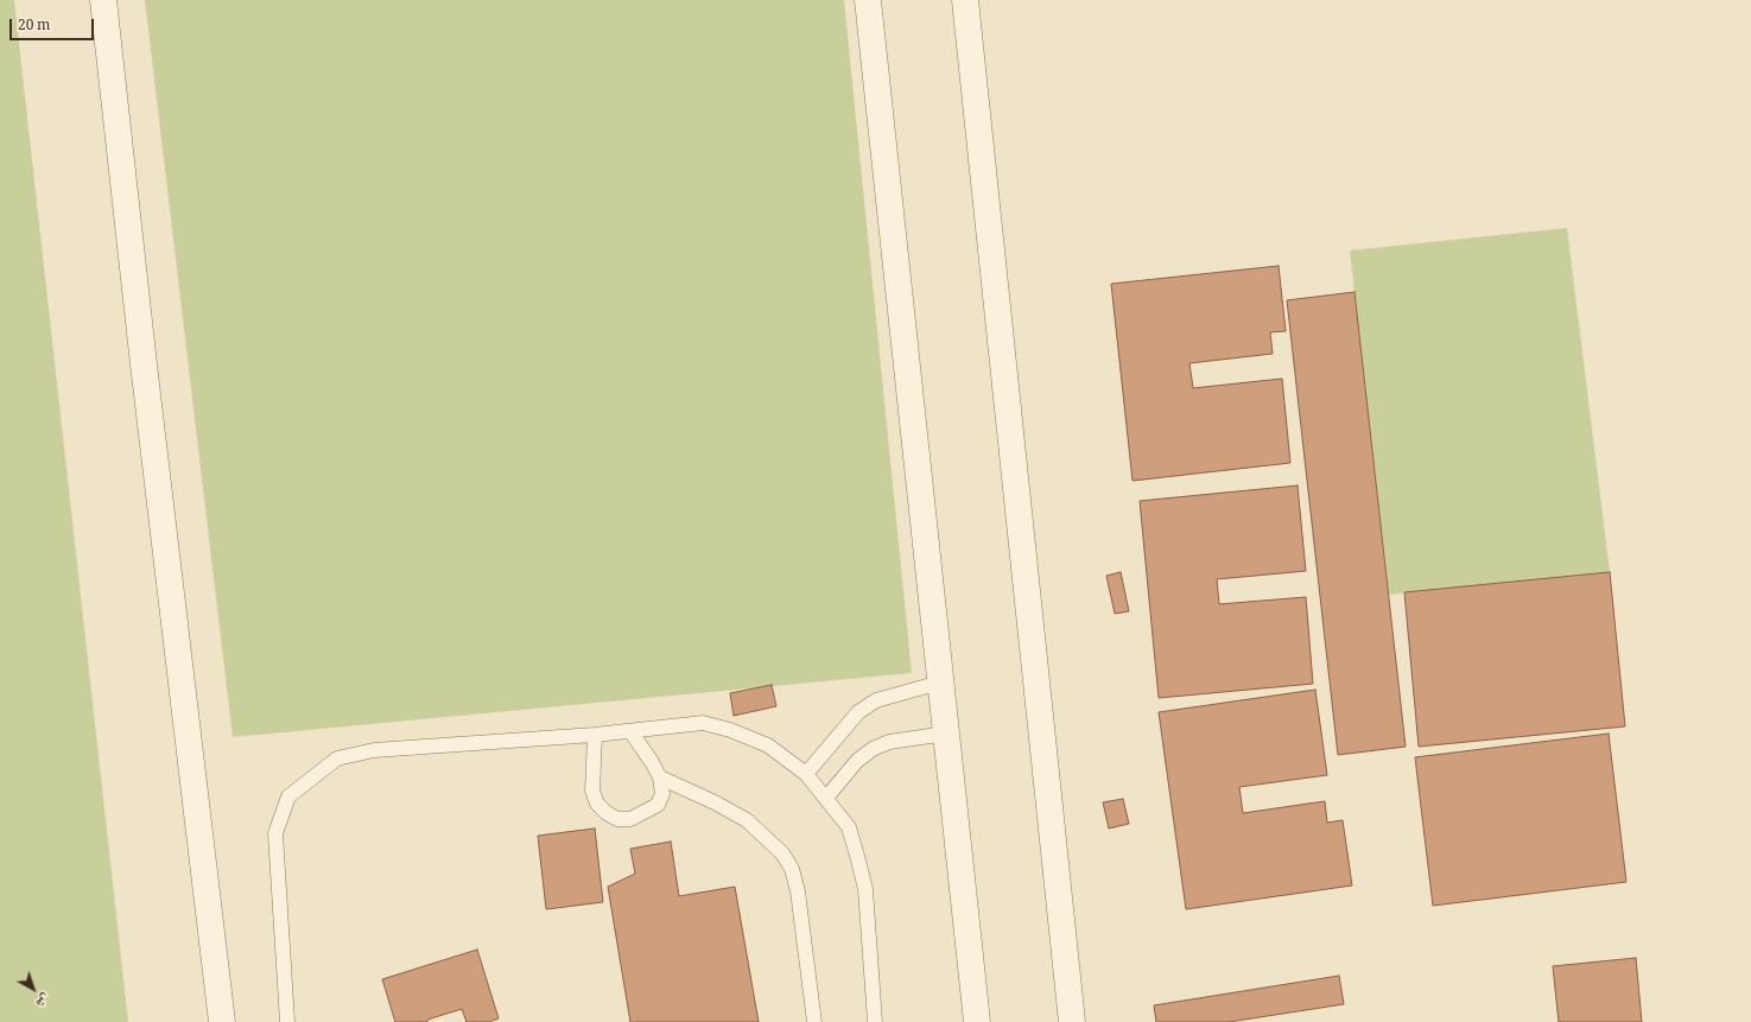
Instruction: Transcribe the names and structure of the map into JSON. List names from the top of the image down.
{
  "scale_bar": "20 m",
  "north": "bottom right"
}
